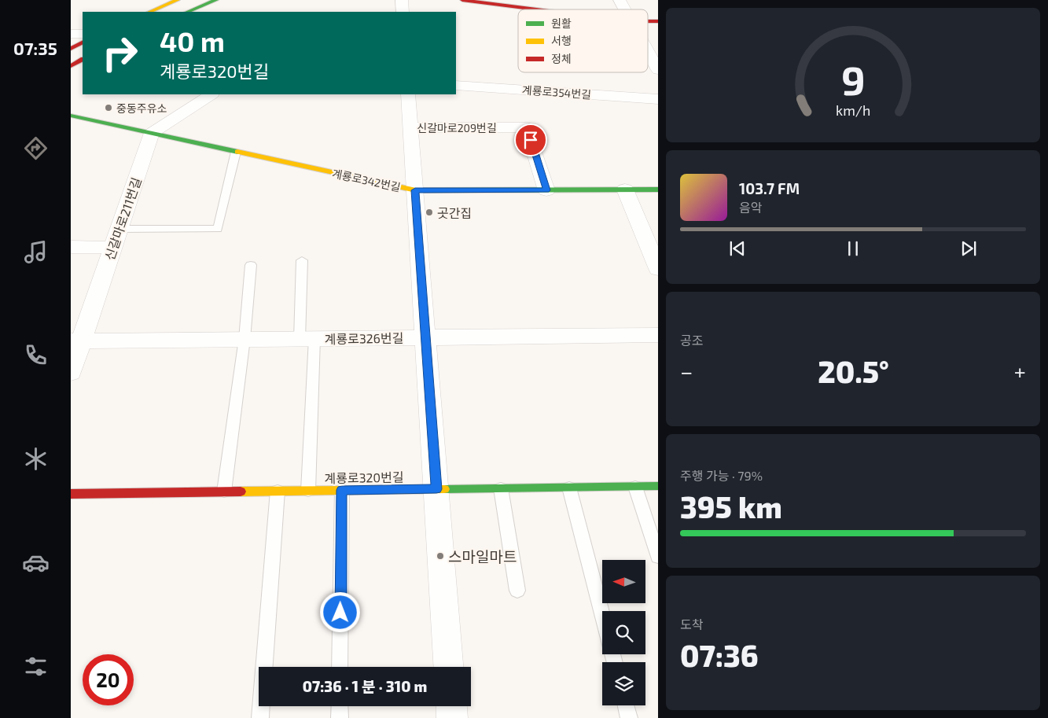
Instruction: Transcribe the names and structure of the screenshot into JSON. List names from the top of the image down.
{
  "streets": {
    "street": [
      "계룡로354번길",
      "신갈마로209번길",
      "계룡로342번길",
      "신갈마로211번길",
      "계룡로326번길",
      "계룡로320번길"
    ]
  },
  "crossings": [
    ["신갈마로209번길", "계룡로342번길"],
    ["신갈마로209번길", "계룡로326번길"],
    ["신갈마로209번길", "계룡로320번길"],
    ["계룡로342번길", "신갈마로211번길"],
    ["신갈마로211번길", "계룡로326번길"]
  ],
  "places": ["중동주유소", "곳간집", "스마일마트"],
  "legend": ["원활", "서행", "정체"],
  "north": "left",
  "page": {
    "tabs": "07:35",
    "turn": ["40 m", "계룡로320번길"],
    "song": ["103.7 FM", "음악"],
    "tile": [
      "공조",
      ["주행 가능 · 79%", "395 km"],
      ["도착", "07:36"]
    ],
    "heat": ["−", "20.5°", "+"],
    "limit": "20",
    "trip": "07:36 · 1 분 · 310 m",
    "gauge": ["9", "km/h"]
  }
}
